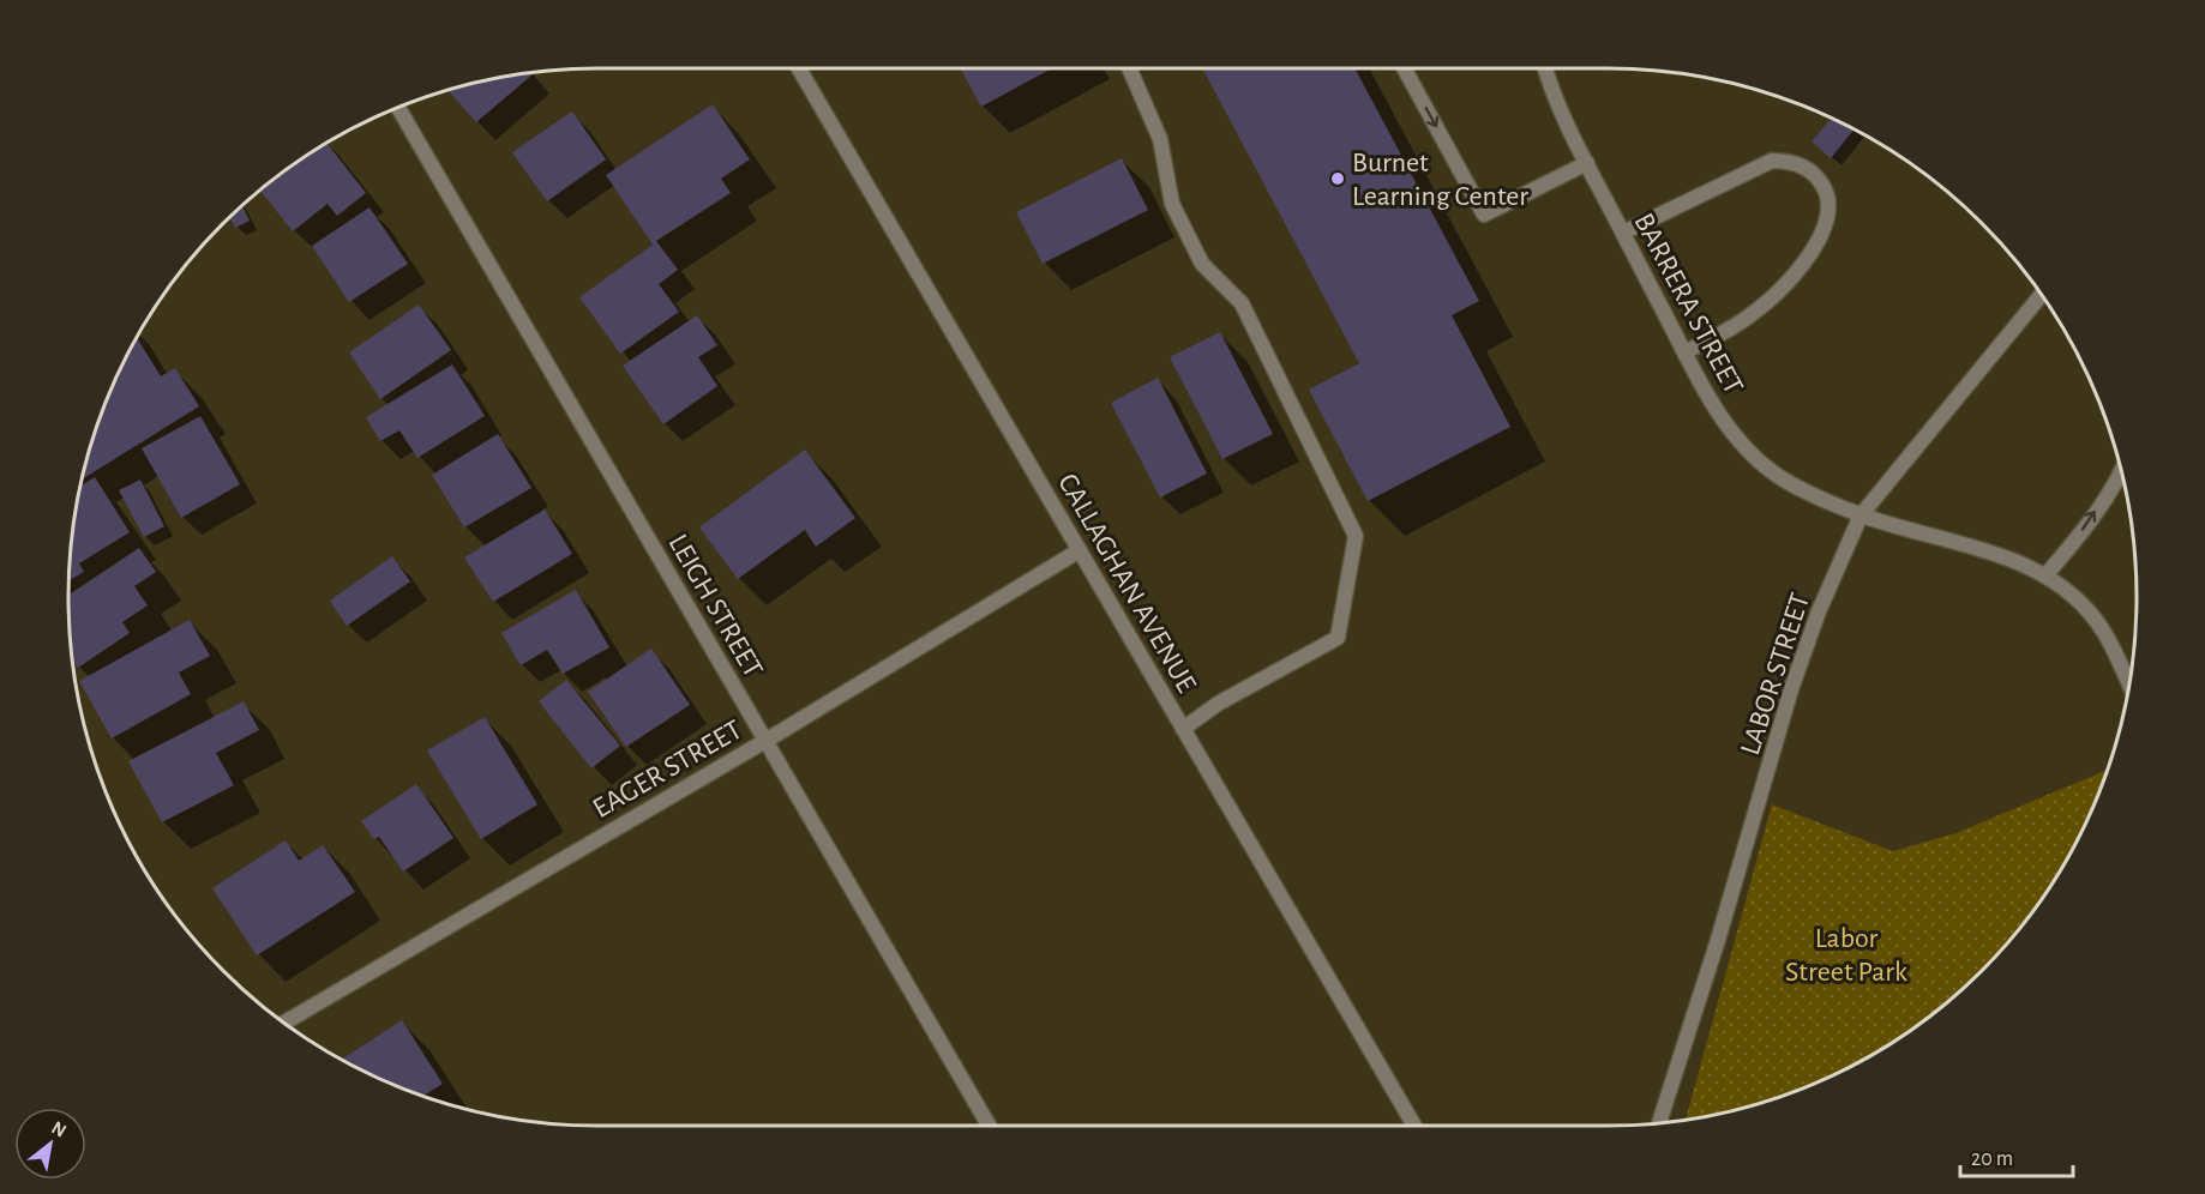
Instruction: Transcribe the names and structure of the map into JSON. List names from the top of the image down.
{
  "streets": {
    "street": [
      "BARRERA STREET",
      "CALLAGHAN AVENUE",
      "LEIGH STREET",
      "LABOR STREET",
      "EAGER STREET"
    ]
  },
  "crossings": [
    ["BARRERA STREET", "LABOR STREET"],
    ["CALLAGHAN AVENUE", "EAGER STREET"],
    ["LEIGH STREET", "EAGER STREET"]
  ],
  "parks": ["Labor Street Park"],
  "places": ["Burnet Learning Center"],
  "scale_bar": "20 m",
  "north": "top right"
}
